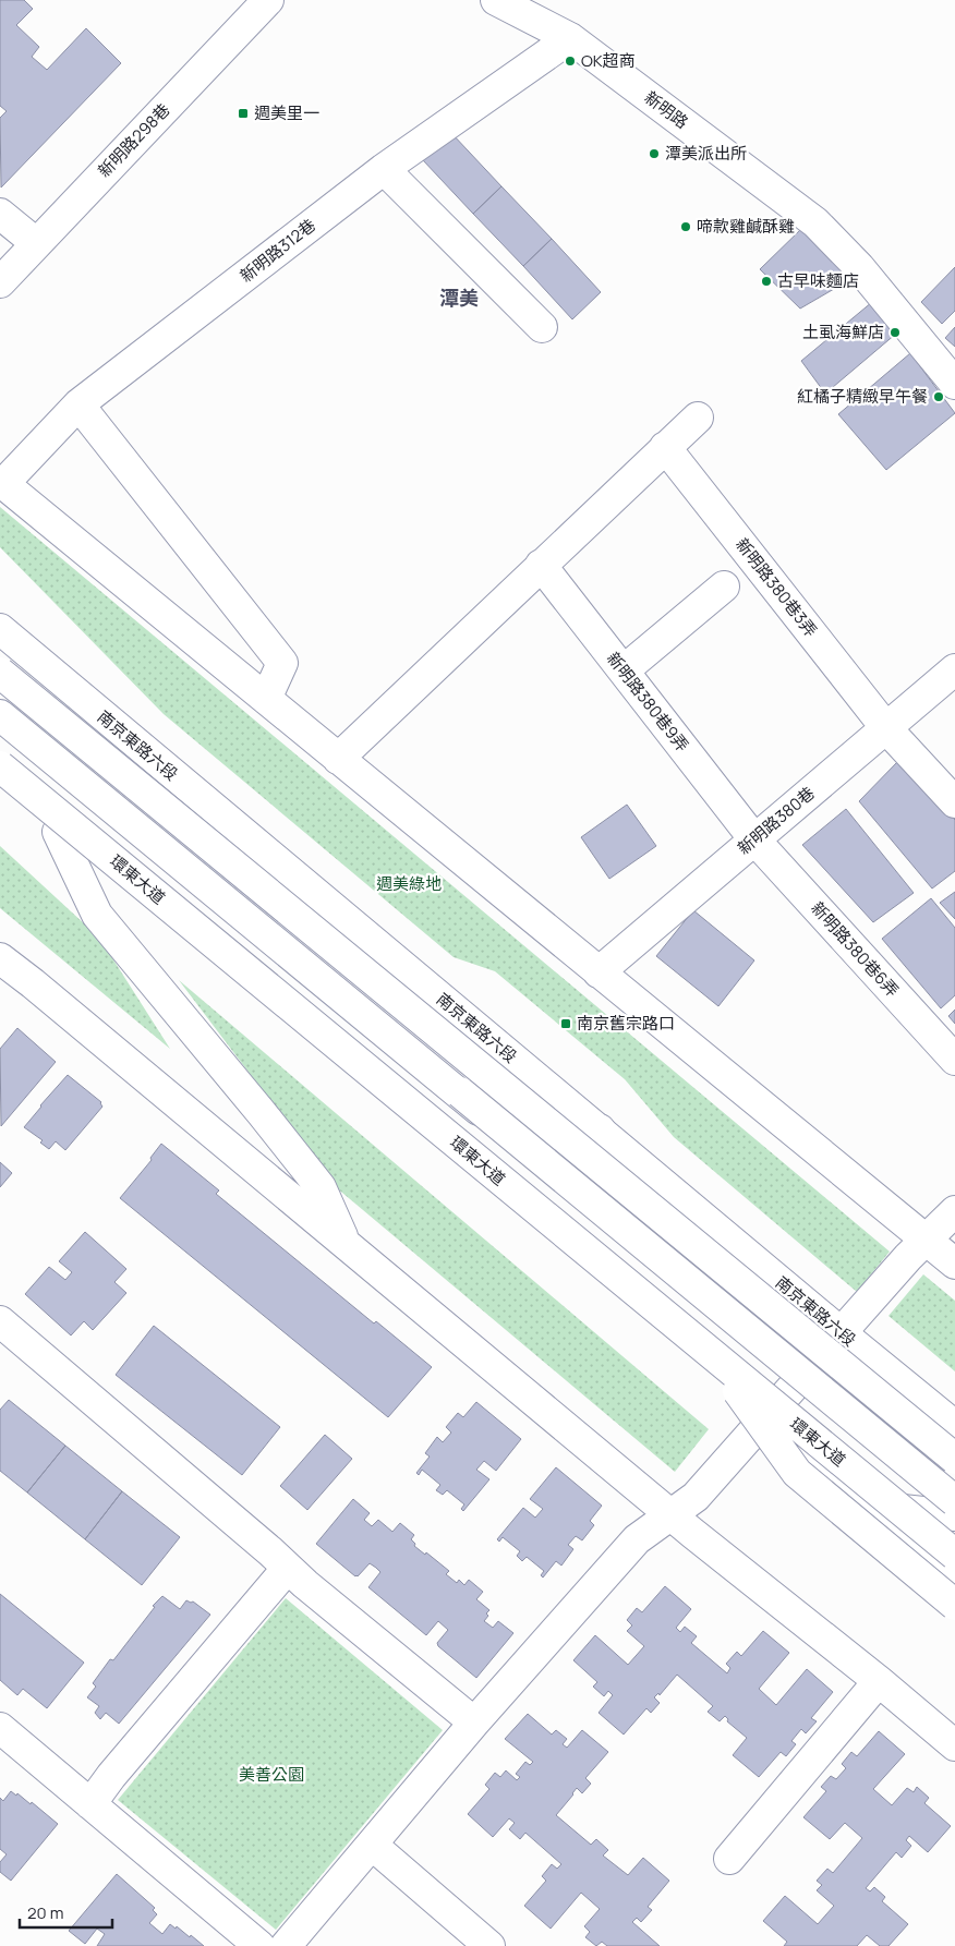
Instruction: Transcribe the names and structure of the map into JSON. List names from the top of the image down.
{
  "streets": {
    "main road": [
      "新明路",
      "新明路298巷",
      "新明路312巷",
      "新明路380巷3弄",
      "新明路380巷9弄",
      "南京東路六段",
      "新明路380巷",
      "環東大道",
      "新明路380巷6弄"
    ]
  },
  "crossings": [
    ["新明路", "新明路312巷"],
    ["新明路380巷3弄", "新明路380巷"],
    ["新明路380巷9弄", "新明路380巷"],
    ["新明路380巷9弄", "新明路380巷6弄"],
    ["新明路380巷", "新明路380巷6弄"]
  ],
  "districts": ["潭美"],
  "parks": ["週美綠地", "美善公園"],
  "places": {
    "other": [
      "OK超商",
      "潭美派出所",
      "啼款雞鹹酥雞",
      "古早味麵店",
      "土虱海鮮店",
      "紅橘子精緻早午餐"
    ],
    "transit": ["週美里一", "南京舊宗路口"]
  },
  "scale_bar": "20 m"
}
